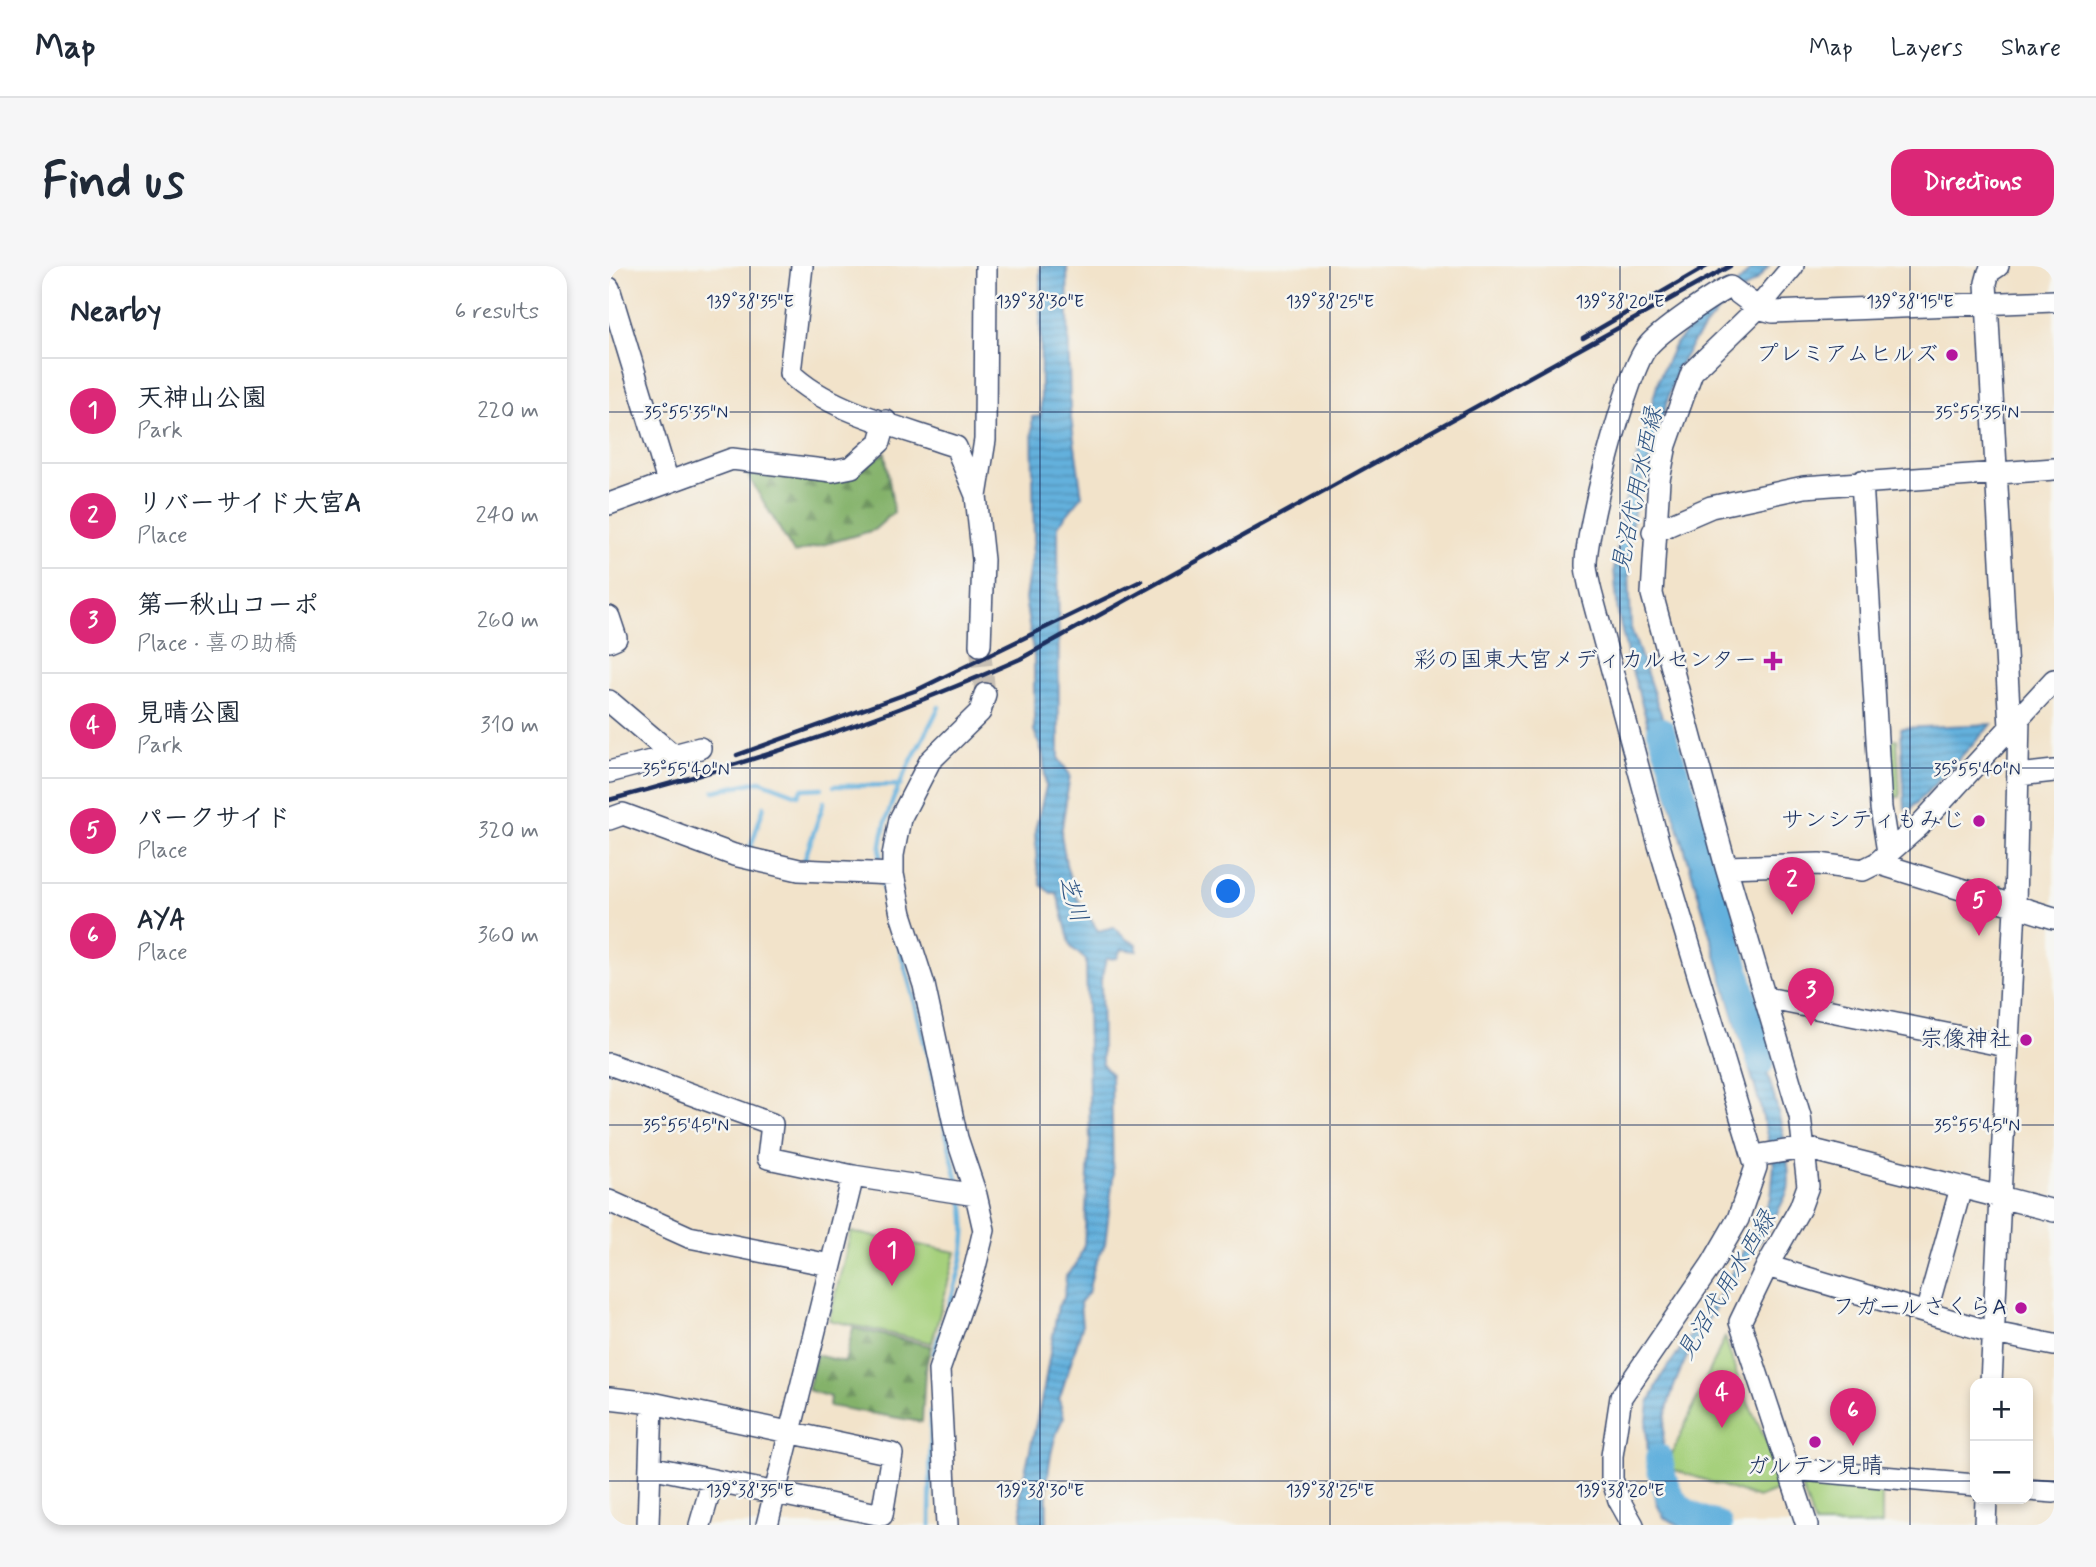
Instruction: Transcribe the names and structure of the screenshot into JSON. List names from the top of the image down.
{
  "water": ["見沼代用水西縁", "芝川", "見沼代用水西緑"],
  "places": {
    "other": [
      "プレミアムヒルズ",
      "サンシティもみじ",
      "宗像神社",
      "フガールさくらA",
      "ガルテン見晴"
    ],
    "health": ["彩の国東大宮メディカルセンター"]
  },
  "page": {
    "header": "Map",
    "nav": ["Map", "Layers", "Share"],
    "buttons": "Directions",
    "title": "Find us",
    "heading": ["Nearby", "6 results"],
    "list": [
      {
        "mark": "1",
        "name": "天神山公園",
        "note": "Park",
        "value": "220 m"
      },
      {
        "mark": "2",
        "name": "リバーサイド大宮A",
        "note": "Place",
        "value": "240 m"
      },
      {
        "mark": "3",
        "name": "第一秋山コーポ",
        "note": "Place · 喜の助橋",
        "value": "260 m"
      },
      {
        "mark": "4",
        "name": "見晴公園",
        "note": "Park",
        "value": "310 m"
      },
      {
        "mark": "5",
        "name": "パークサイド",
        "note": "Place",
        "value": "320 m"
      },
      {
        "mark": "6",
        "name": "AYA",
        "note": "Place",
        "value": "360 m"
      }
    ],
    "pins": [
      "2",
      "5",
      "3",
      "1",
      "4",
      "6"
    ],
    "map_buttons": ["+", "−"]
  },
  "coordinates": [
    "139°38'35\"E",
    "139°38'30\"E",
    "139°38'25\"E",
    "139°38'20\"E",
    "139°38'15\"E",
    "35°55'35\"N",
    "35°55'40\"N",
    "35°55'45\"N"
  ]
}
